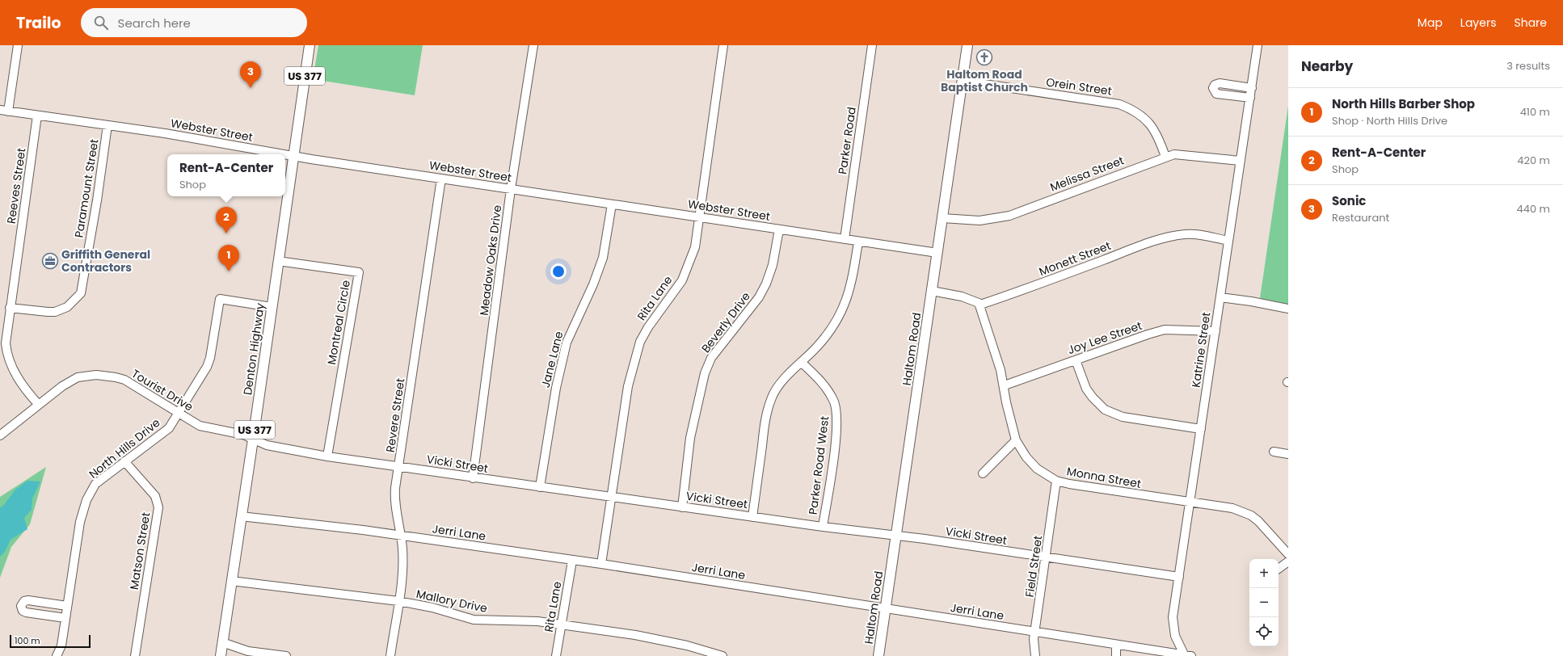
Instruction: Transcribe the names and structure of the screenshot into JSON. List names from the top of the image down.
{
  "streets": {
    "main road": ["US 377", "Denton Highway", "Haltom Road"],
    "street": [
      "Orein Street",
      "Webster Street",
      "Parker Road",
      "Melissa Street",
      "Reeves Street",
      "Paramount Street",
      "Monett Street",
      "Meadow Oaks Drive",
      "Rita Lane",
      "Montreal Circle",
      "Beverly Drive",
      "Joy Lee Street",
      "Katrine Street",
      "Jane Lane",
      "Tourist Drive",
      "Revere Street",
      "North Hills Drive",
      "Vicki Street",
      "Parker Road West",
      "Monna Street",
      "Jerri Lane",
      "Matson Street",
      "Field Street",
      "Mallory Drive"
    ]
  },
  "crossings": [
    ["Orein Street", "Melissa Street"],
    ["Orein Street", "Haltom Road"],
    ["Webster Street", "Parker Road"],
    ["Webster Street", "Reeves Street"],
    ["Webster Street", "Paramount Street"],
    ["Webster Street", "Meadow Oaks Drive"],
    ["Webster Street", "Rita Lane"],
    ["Webster Street", "Beverly Drive"],
    ["Webster Street", "Denton Highway"],
    ["Webster Street", "Haltom Road"],
    ["Webster Street", "Jane Lane"],
    ["Webster Street", "Revere Street"],
    ["Melissa Street", "Haltom Road"],
    ["Melissa Street", "Katrine Street"],
    ["Reeves Street", "Paramount Street"],
    ["Reeves Street", "Tourist Drive"],
    ["Monett Street", "Katrine Street"],
    ["Monett Street", "Monna Street"],
    ["Meadow Oaks Drive", "Vicki Street"],
    ["Rita Lane", "Vicki Street"],
    ["Rita Lane", "Jerri Lane"],
    ["Rita Lane", "Mallory Drive"],
    ["Montreal Circle", "Denton Highway"],
    ["Montreal Circle", "Vicki Street"],
    ["Beverly Drive", "Vicki Street"],
    ["Joy Lee Street", "Katrine Street"],
    ["Joy Lee Street", "Monna Street"],
    ["Denton Highway", "Tourist Drive"],
    ["Denton Highway", "North Hills Drive"],
    ["Denton Highway", "Vicki Street"],
    ["Denton Highway", "Jerri Lane"],
    ["Denton Highway", "Mallory Drive"],
    ["Haltom Road", "Vicki Street"],
    ["Haltom Road", "Jerri Lane"],
    ["Katrine Street", "Vicki Street"],
    ["Katrine Street", "Monna Street"],
    ["Katrine Street", "Jerri Lane"],
    ["Jane Lane", "Vicki Street"],
    ["Tourist Drive", "North Hills Drive"],
    ["Tourist Drive", "Vicki Street"],
    ["Revere Street", "Vicki Street"],
    ["Revere Street", "Jerri Lane"],
    ["Revere Street", "Mallory Drive"],
    ["North Hills Drive", "Matson Street"],
    ["Vicki Street", "Parker Road West"],
    ["Vicki Street", "Field Street"],
    ["Monna Street", "Field Street"],
    ["Jerri Lane", "Field Street"]
  ],
  "places": {
    "church": ["Haltom Road Baptist Church"],
    "office": ["Griffith General Contractors"]
  },
  "scale_bar": "100 m",
  "page": {
    "header": "Trailo",
    "search": "Search here",
    "nav": ["Map", "Layers", "Share"],
    "heading": ["Nearby", "3 results"],
    "pins": ["3", "2", "1"],
    "list": [
      {
        "mark": "1",
        "name": "North Hills Barber Shop",
        "note": "Shop · North Hills Drive",
        "value": "410 m"
      },
      {
        "mark": "2",
        "name": "Rent-A-Center",
        "note": "Shop",
        "value": "420 m"
      },
      {
        "mark": "3",
        "name": "Sonic",
        "note": "Restaurant",
        "value": "440 m"
      }
    ],
    "popup": ["Rent-A-Center", "Shop"],
    "map_buttons": ["+", "−"],
    "scale": "100 m"
  }
}
